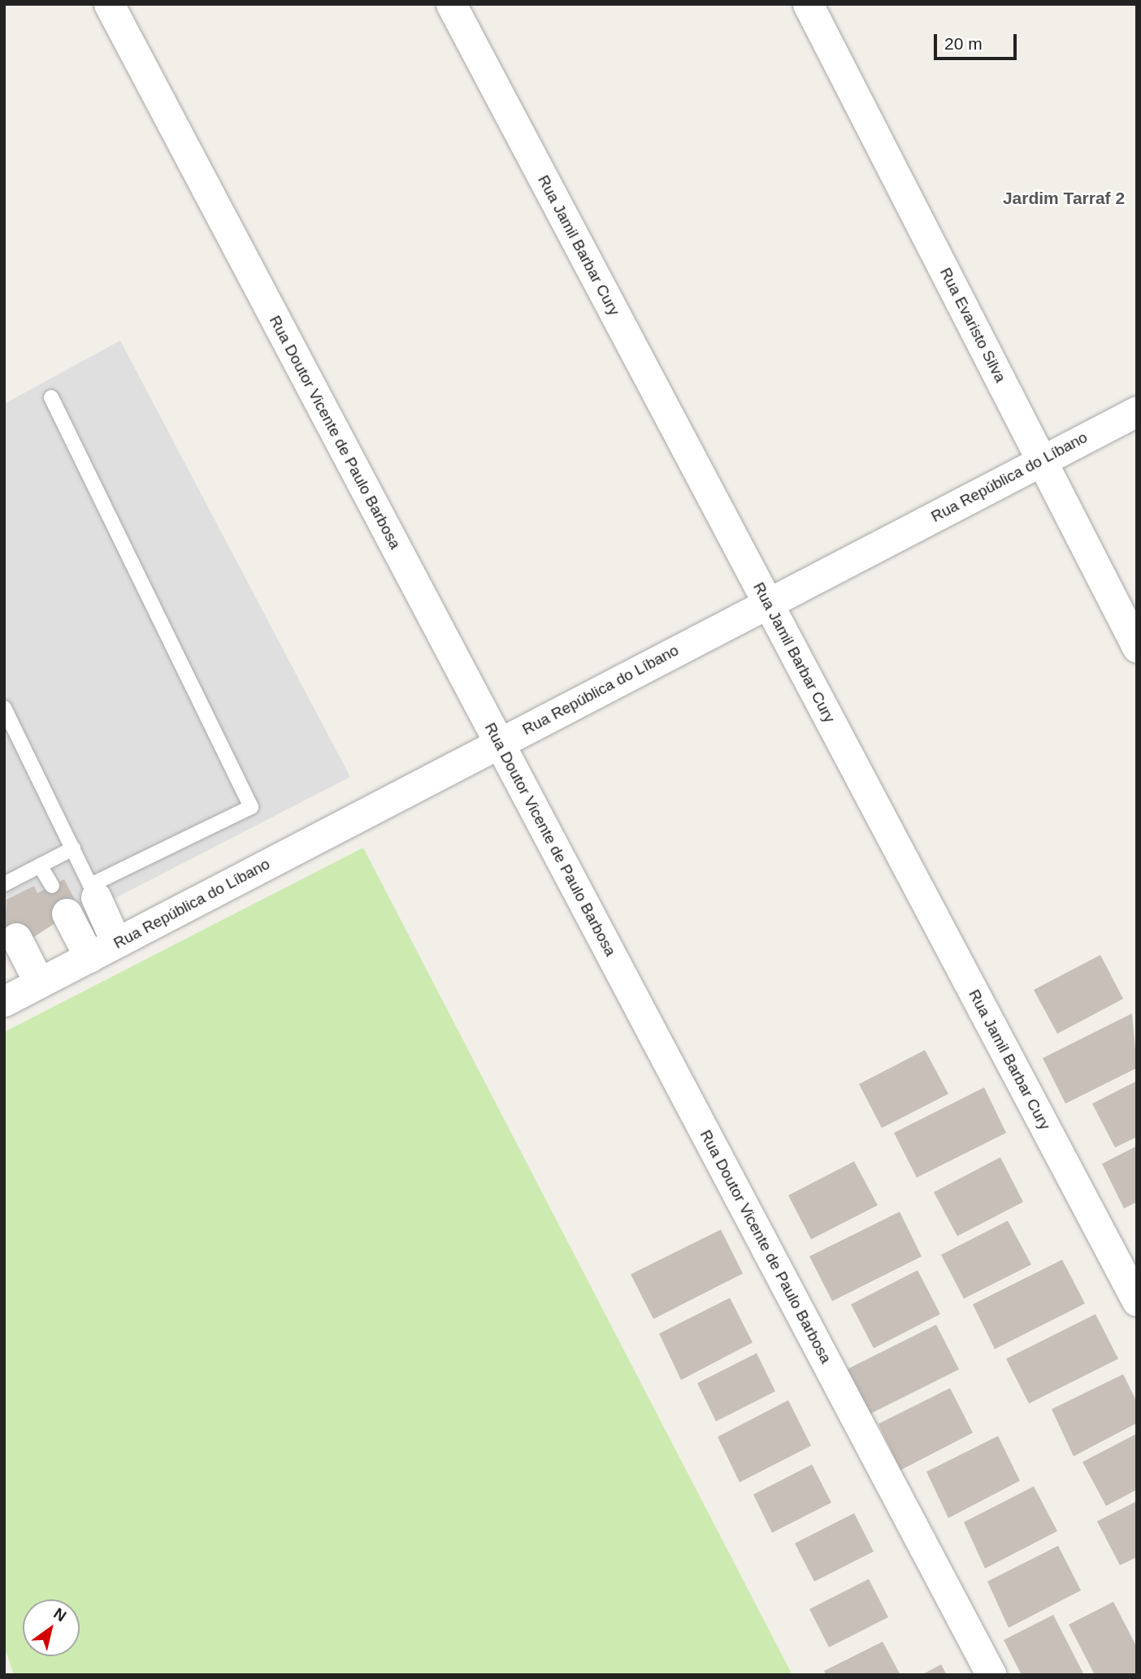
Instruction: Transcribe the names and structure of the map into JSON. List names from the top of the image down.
{
  "streets": {
    "street": [
      "Rua Jamil Barbar Cury",
      "Rua Evaristo Silva",
      "Rua Doutor Vicente de Paulo Barbosa",
      "Rua República do Líbano"
    ]
  },
  "crossings": [
    ["Rua Jamil Barbar Cury", "Rua República do Líbano"],
    ["Rua Evaristo Silva", "Rua República do Líbano"],
    ["Rua Doutor Vicente de Paulo Barbosa", "Rua República do Líbano"]
  ],
  "districts": ["Jardim Tarraf 2"],
  "scale_bar": "20 m",
  "north": "top right"
}
